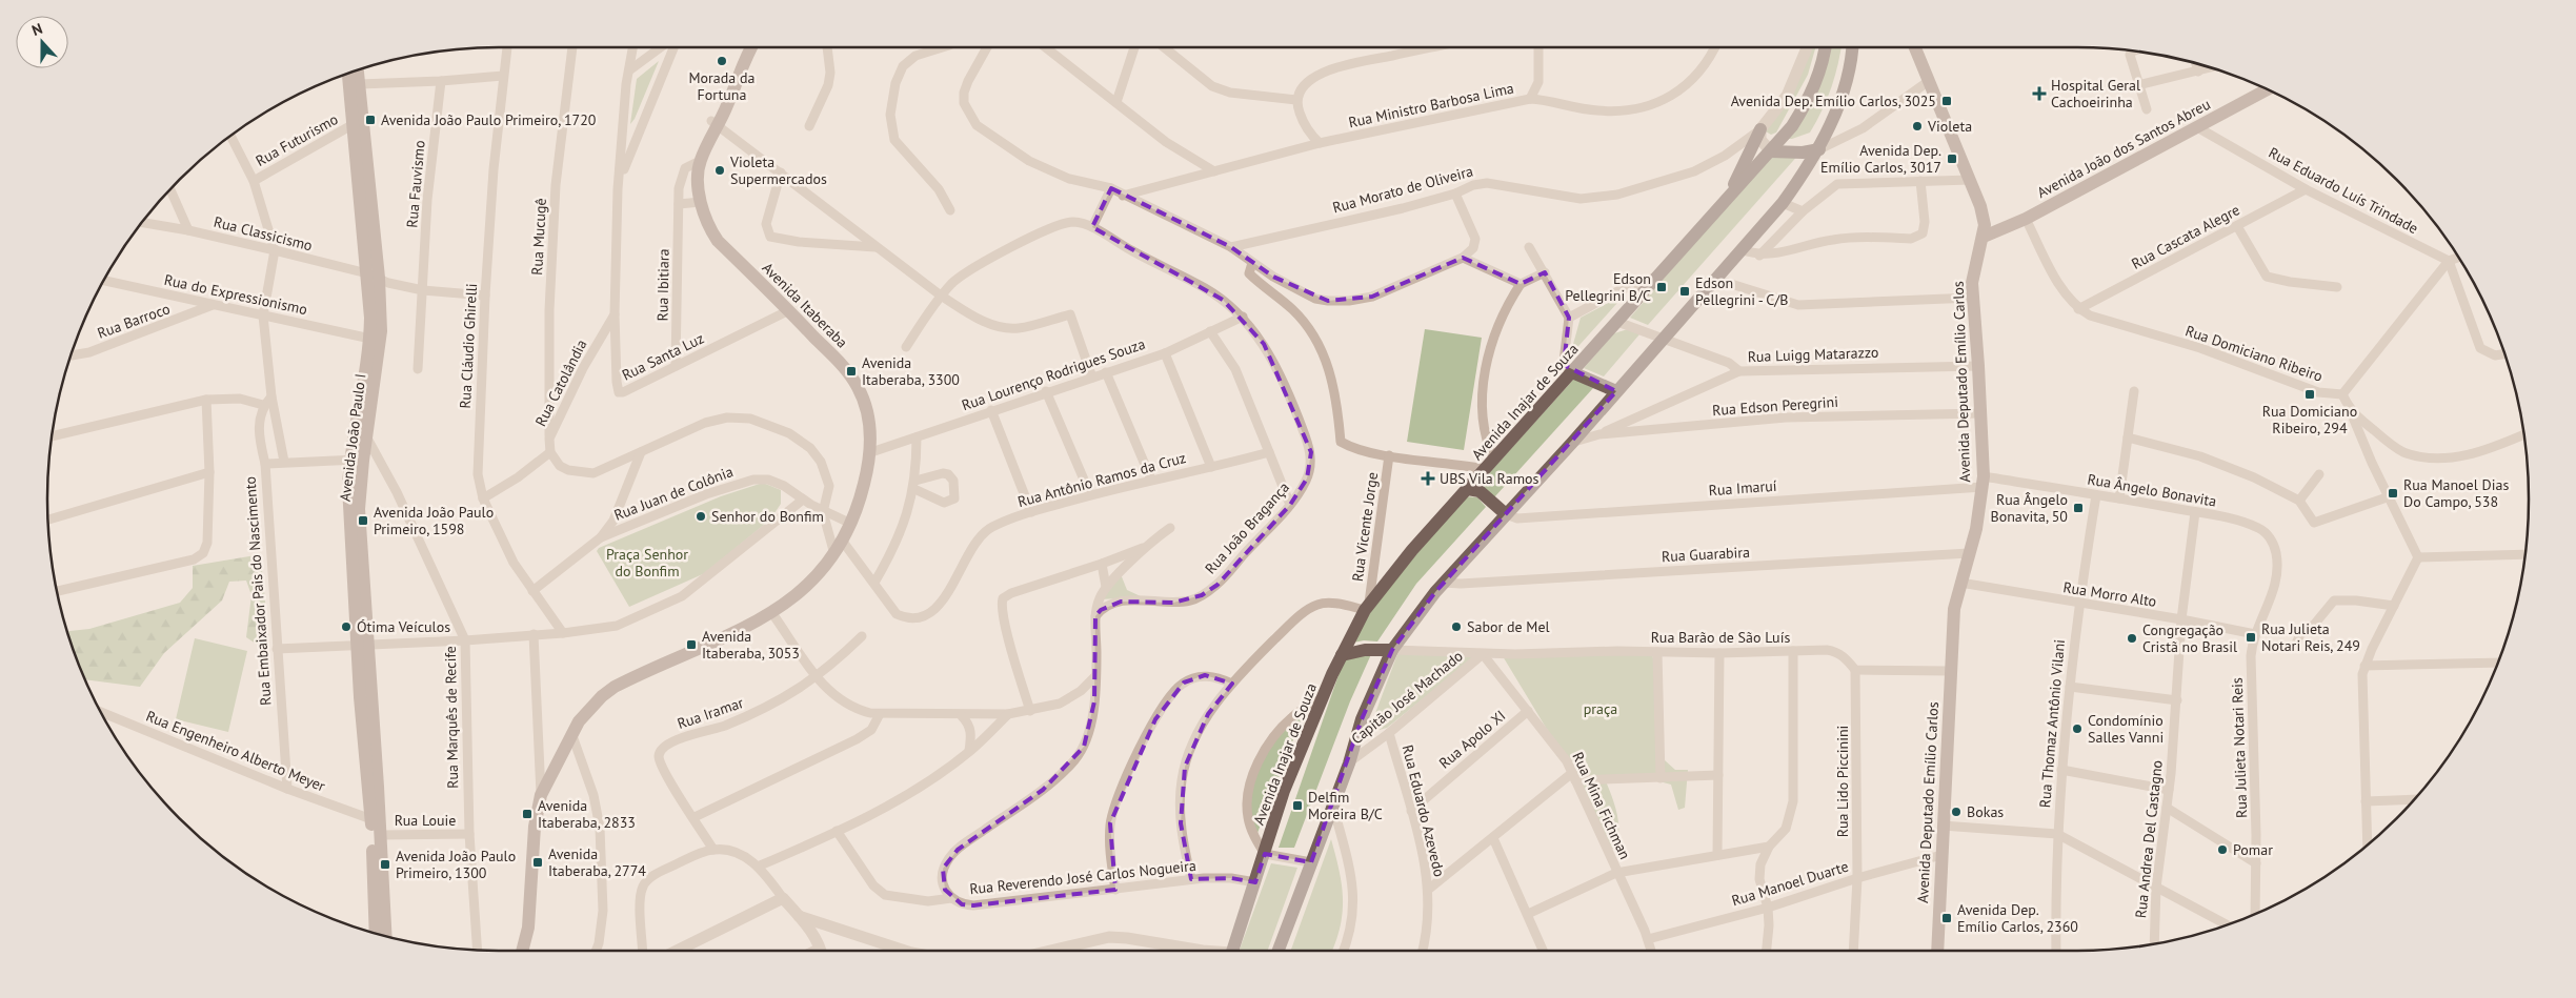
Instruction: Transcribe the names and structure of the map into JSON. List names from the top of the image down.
{
  "streets": {
    "main road": [
      "Avenida João dos Santos Abreu",
      "Avenida Itaberaba",
      "Avenida Deputado Emílio Carlos",
      "Avenida Inajar de Souza",
      "Avenida João Paulo I"
    ],
    "street": [
      "Rua Ministro Barbosa Lima",
      "Rua Futurismo",
      "Rua Fauvismo",
      "Rua Morato de Oliveira",
      "Rua Eduardo Luís Trindade",
      "Rua Classicismo",
      "Rua Mucugê",
      "Rua Cascata Alegre",
      "Rua Ibitiara",
      "Rua do Expressionismo",
      "Rua Barroco",
      "Rua Cláudio Ghirelli",
      "Rua Domiciano Ribeiro",
      "Rua Luigg Matarazzo",
      "Rua Santa Luz",
      "Rua Lourenço Rodrigues Souza",
      "Rua Catolândia",
      "Rua Edson Peregrini",
      "Rua Antônio Ramos da Cruz",
      "Rua Imaruí",
      "Rua Ângelo Bonavita",
      "Rua Juan de Colônia",
      "Rua Vicente Jorge",
      "Rua João Bragança",
      "Rua Guarabira",
      "Rua Embaixador Pais do Nascimento",
      "Rua Morro Alto",
      "Rua Barão de São Luís",
      "Capitão José Machado",
      "Rua Iramar",
      "Rua Marquês de Recife",
      "Rua Thomaz Antônio Vilani",
      "Rua Apolo XI",
      "Rua Julieta Notari Reis",
      "Rua Engenheiro Alberto Meyer",
      "Rua Lido Piccinini",
      "Rua Mina Fichman",
      "Rua Eduardo Azevedo",
      "Rua Louie",
      "Rua Andrea Del Castagno",
      "Rua Reverendo José Carlos Nogueira",
      "Rua Manoel Duarte"
    ]
  },
  "crossings": [
    ["Rua Futurismo", "Avenida João Paulo I"],
    ["Avenida João dos Santos Abreu", "Rua Eduardo Luís Trindade"],
    ["Avenida João dos Santos Abreu", "Rua Domiciano Ribeiro"],
    ["Avenida João dos Santos Abreu", "Avenida Deputado Emílio Carlos"],
    ["Rua Fauvismo", "Rua Classicismo"],
    ["Rua Eduardo Luís Trindade", "Rua Cascata Alegre"],
    ["Rua Classicismo", "Rua Cláudio Ghirelli"],
    ["Rua Classicismo", "Avenida João Paulo I"],
    ["Rua Mucugê", "Rua Catolândia"],
    ["Rua Cascata Alegre", "Rua Domiciano Ribeiro"],
    ["Rua Ibitiara", "Avenida Itaberaba"],
    ["Rua Ibitiara", "Rua Santa Luz"],
    ["Rua do Expressionismo", "Rua Barroco"],
    ["Rua do Expressionismo", "Avenida João Paulo I"],
    ["Avenida Itaberaba", "Rua Santa Luz"],
    ["Avenida Itaberaba", "Rua Lourenço Rodrigues Souza"],
    ["Avenida Itaberaba", "Rua Antônio Ramos da Cruz"],
    ["Rua Cláudio Ghirelli", "Rua Juan de Colônia"],
    ["Rua Luigg Matarazzo", "Avenida Deputado Emílio Carlos"],
    ["Rua Luigg Matarazzo", "Rua Edson Peregrini"],
    ["Rua Santa Luz", "Rua Catolândia"],
    ["Rua Lourenço Rodrigues Souza", "Rua João Bragança"],
    ["Avenida Deputado Emílio Carlos", "Rua Edson Peregrini"],
    ["Avenida Deputado Emílio Carlos", "Rua Imaruí"],
    ["Avenida Deputado Emílio Carlos", "Rua Ângelo Bonavita"],
    ["Avenida Deputado Emílio Carlos", "Rua Guarabira"],
    ["Avenida Deputado Emílio Carlos", "Rua Morro Alto"],
    ["Avenida Deputado Emílio Carlos", "Rua Manoel Duarte"],
    ["Avenida Inajar de Souza", "Rua Vicente Jorge"],
    ["Avenida Inajar de Souza", "Rua Reverendo José Carlos Nogueira"],
    ["Avenida João Paulo I", "Rua Marquês de Recife"],
    ["Avenida João Paulo I", "Rua Engenheiro Alberto Meyer"],
    ["Avenida João Paulo I", "Rua Louie"],
    ["Rua Imaruí", "Rua Ângelo Bonavita"],
    ["Rua Ângelo Bonavita", "Rua Thomaz Antônio Vilani"],
    ["Rua Ângelo Bonavita", "Rua Julieta Notari Reis"],
    ["Rua Ângelo Bonavita", "Rua Andrea Del Castagno"],
    ["Rua João Bragança", "Rua Reverendo José Carlos Nogueira"],
    ["Rua Embaixador Pais do Nascimento", "Rua Engenheiro Alberto Meyer"],
    ["Rua Morro Alto", "Rua Thomaz Antônio Vilani"],
    ["Rua Morro Alto", "Rua Julieta Notari Reis"],
    ["Rua Morro Alto", "Rua Andrea Del Castagno"],
    ["Rua Barão de São Luís", "Capitão José Machado"],
    ["Rua Barão de São Luís", "Rua Lido Piccinini"],
    ["Rua Barão de São Luís", "Rua Mina Fichman"],
    ["Capitão José Machado", "Rua Mina Fichman"],
    ["Capitão José Machado", "Rua Eduardo Azevedo"],
    ["Rua Marquês de Recife", "Rua Louie"],
    ["Rua Apolo XI", "Rua Mina Fichman"],
    ["Rua Apolo XI", "Rua Eduardo Azevedo"],
    ["Rua Lido Piccinini", "Rua Manoel Duarte"],
    ["Rua Mina Fichman", "Rua Manoel Duarte"]
  ],
  "parks": ["Praça Senhor do Bonfim", "praça"],
  "places": {
    "other": [
      "Morada da Fortuna",
      "Violeta",
      "Violeta Supermercados",
      "Senhor do Bonfim",
      "Ótima Veículos",
      "Sabor de Mel",
      "Congregação Cristã no Brasil",
      "Condomínio Salles Vanni",
      "Bokas",
      "Pomar"
    ],
    "health": ["Hospital Geral Cachoeirinha", "UBS Vila Ramos"],
    "transit": [
      "Avenida Dep. Emílio Carlos, 3025",
      "Avenida João Paulo Primeiro, 1720",
      "Avenida Dep. Emílio Carlos, 3017",
      "Edson Pellegrini B/C",
      "Edson Pellegrini - C/B",
      "Avenida Itaberaba, 3300",
      "Rua Domiciano Ribeiro, 294",
      "Rua Manoel Dias Do Campo, 538",
      "Rua Ângelo Bonavita, 50",
      "Avenida João Paulo Primeiro, 1598",
      "Rua Julieta Notari Reis, 249",
      "Avenida Itaberaba, 3053",
      "Delfim Moreira B/C",
      "Avenida Itaberaba, 2833",
      "Avenida Itaberaba, 2774",
      "Avenida João Paulo Primeiro, 1300",
      "Avenida Dep. Emílio Carlos, 2360"
    ]
  },
  "north": "top"
}
